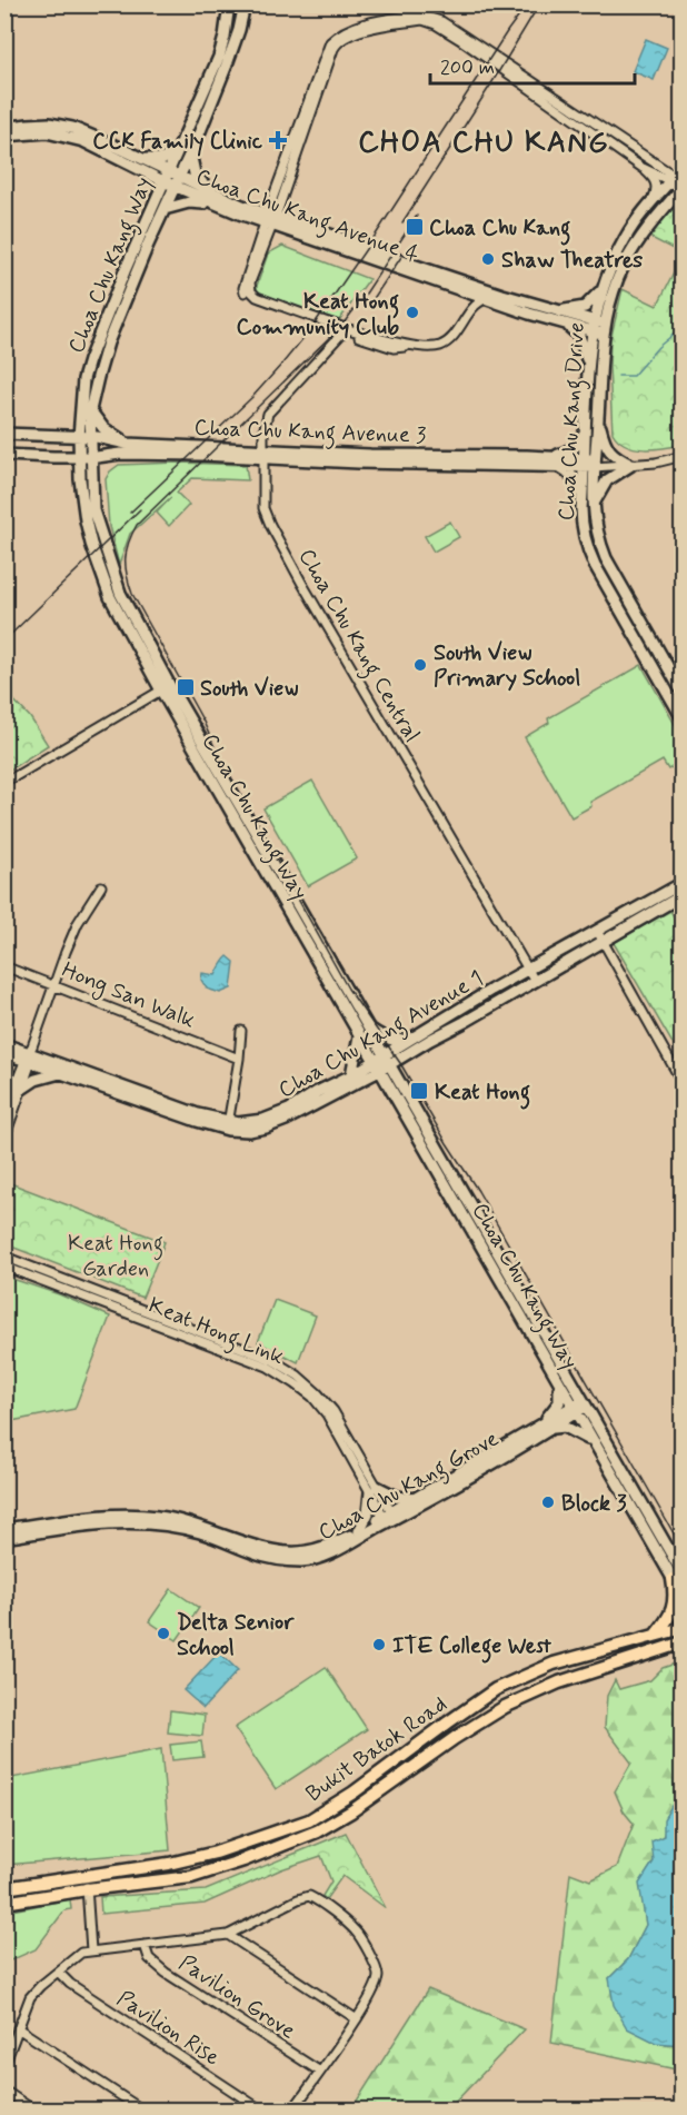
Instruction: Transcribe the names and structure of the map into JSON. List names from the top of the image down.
{
  "streets": {
    "main road": [
      "Choa Chu Kang Avenue 4",
      "Choa Chu Kang Way",
      "Choa Chu Kang Drive",
      "Choa Chu Kang Avenue 3",
      "Choa Chu Kang Avenue 1",
      "Choa Chu Kang Grove",
      "Bukit Batok Road"
    ],
    "street": [
      "Choa Chu Kang Central",
      "Hong San Walk",
      "Keat Hong Link",
      "Pavilion Grove",
      "Pavilion Rise"
    ]
  },
  "crossings": [
    ["Choa Chu Kang Avenue 4", "Choa Chu Kang Way"],
    ["Choa Chu Kang Avenue 4", "Choa Chu Kang Drive"],
    ["Choa Chu Kang Way", "Choa Chu Kang Avenue 3"],
    ["Choa Chu Kang Way", "Choa Chu Kang Avenue 1"],
    ["Choa Chu Kang Way", "Choa Chu Kang Grove"],
    ["Choa Chu Kang Drive", "Choa Chu Kang Avenue 3"],
    ["Choa Chu Kang Avenue 3", "Choa Chu Kang Central"],
    ["Choa Chu Kang Central", "Choa Chu Kang Avenue 1"],
    ["Keat Hong Link", "Choa Chu Kang Grove"]
  ],
  "districts": ["CHOA CHU KANG"],
  "parks": ["Keat Hong Garden"],
  "places": {
    "health": ["CCK Family Clinic"],
    "transit": ["Choa Chu Kang", "South View", "Keat Hong"],
    "other": [
      "Shaw Theatres",
      "Keat Hong Community Club",
      "South View Primary School",
      "Block 3",
      "Delta Senior School",
      "ITE College West"
    ]
  },
  "scale_bar": "200 m"
}
